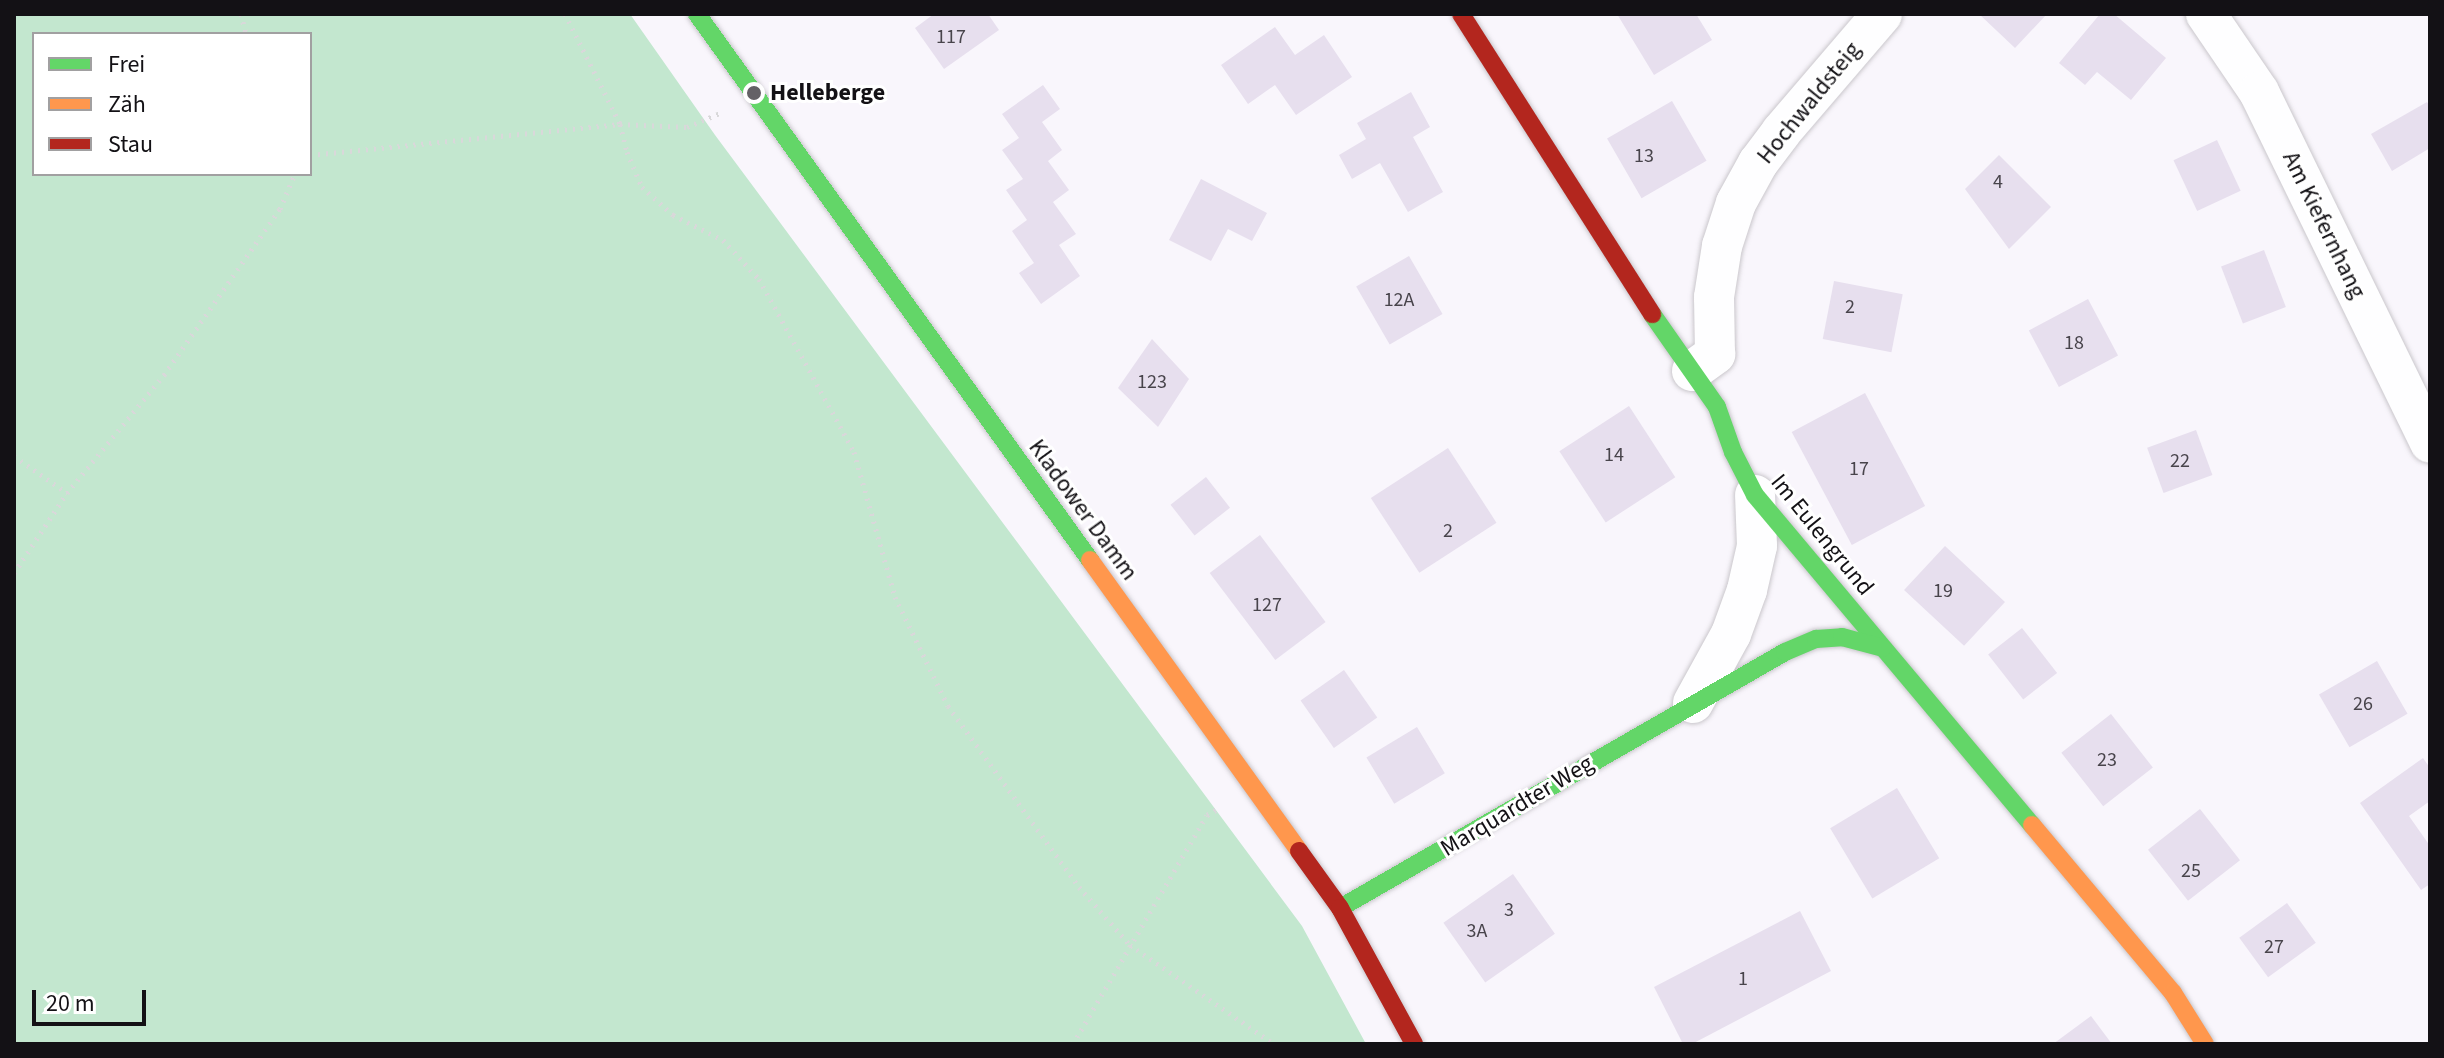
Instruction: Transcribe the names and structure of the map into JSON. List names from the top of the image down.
{
  "streets": {
    "street": [
      "Hochwaldsteig",
      "Am Kiefernhang",
      "Kladower Damm",
      "Im Eulengrund",
      "Marquardter Weg"
    ]
  },
  "crossings": [
    ["Hochwaldsteig", "Im Eulengrund"],
    ["Kladower Damm", "Marquardter Weg"],
    ["Im Eulengrund", "Marquardter Weg"]
  ],
  "places": ["Helleberge"],
  "house_numbers": [
    "117",
    "13",
    "4",
    "12A",
    "2",
    "18",
    "123",
    "14",
    "22",
    "17",
    "2",
    "19",
    "127",
    "26",
    "23",
    "25",
    "3",
    "3A",
    "27",
    "1"
  ],
  "legend": ["Frei", "Zäh", "Stau"],
  "scale_bar": "20 m"
}
